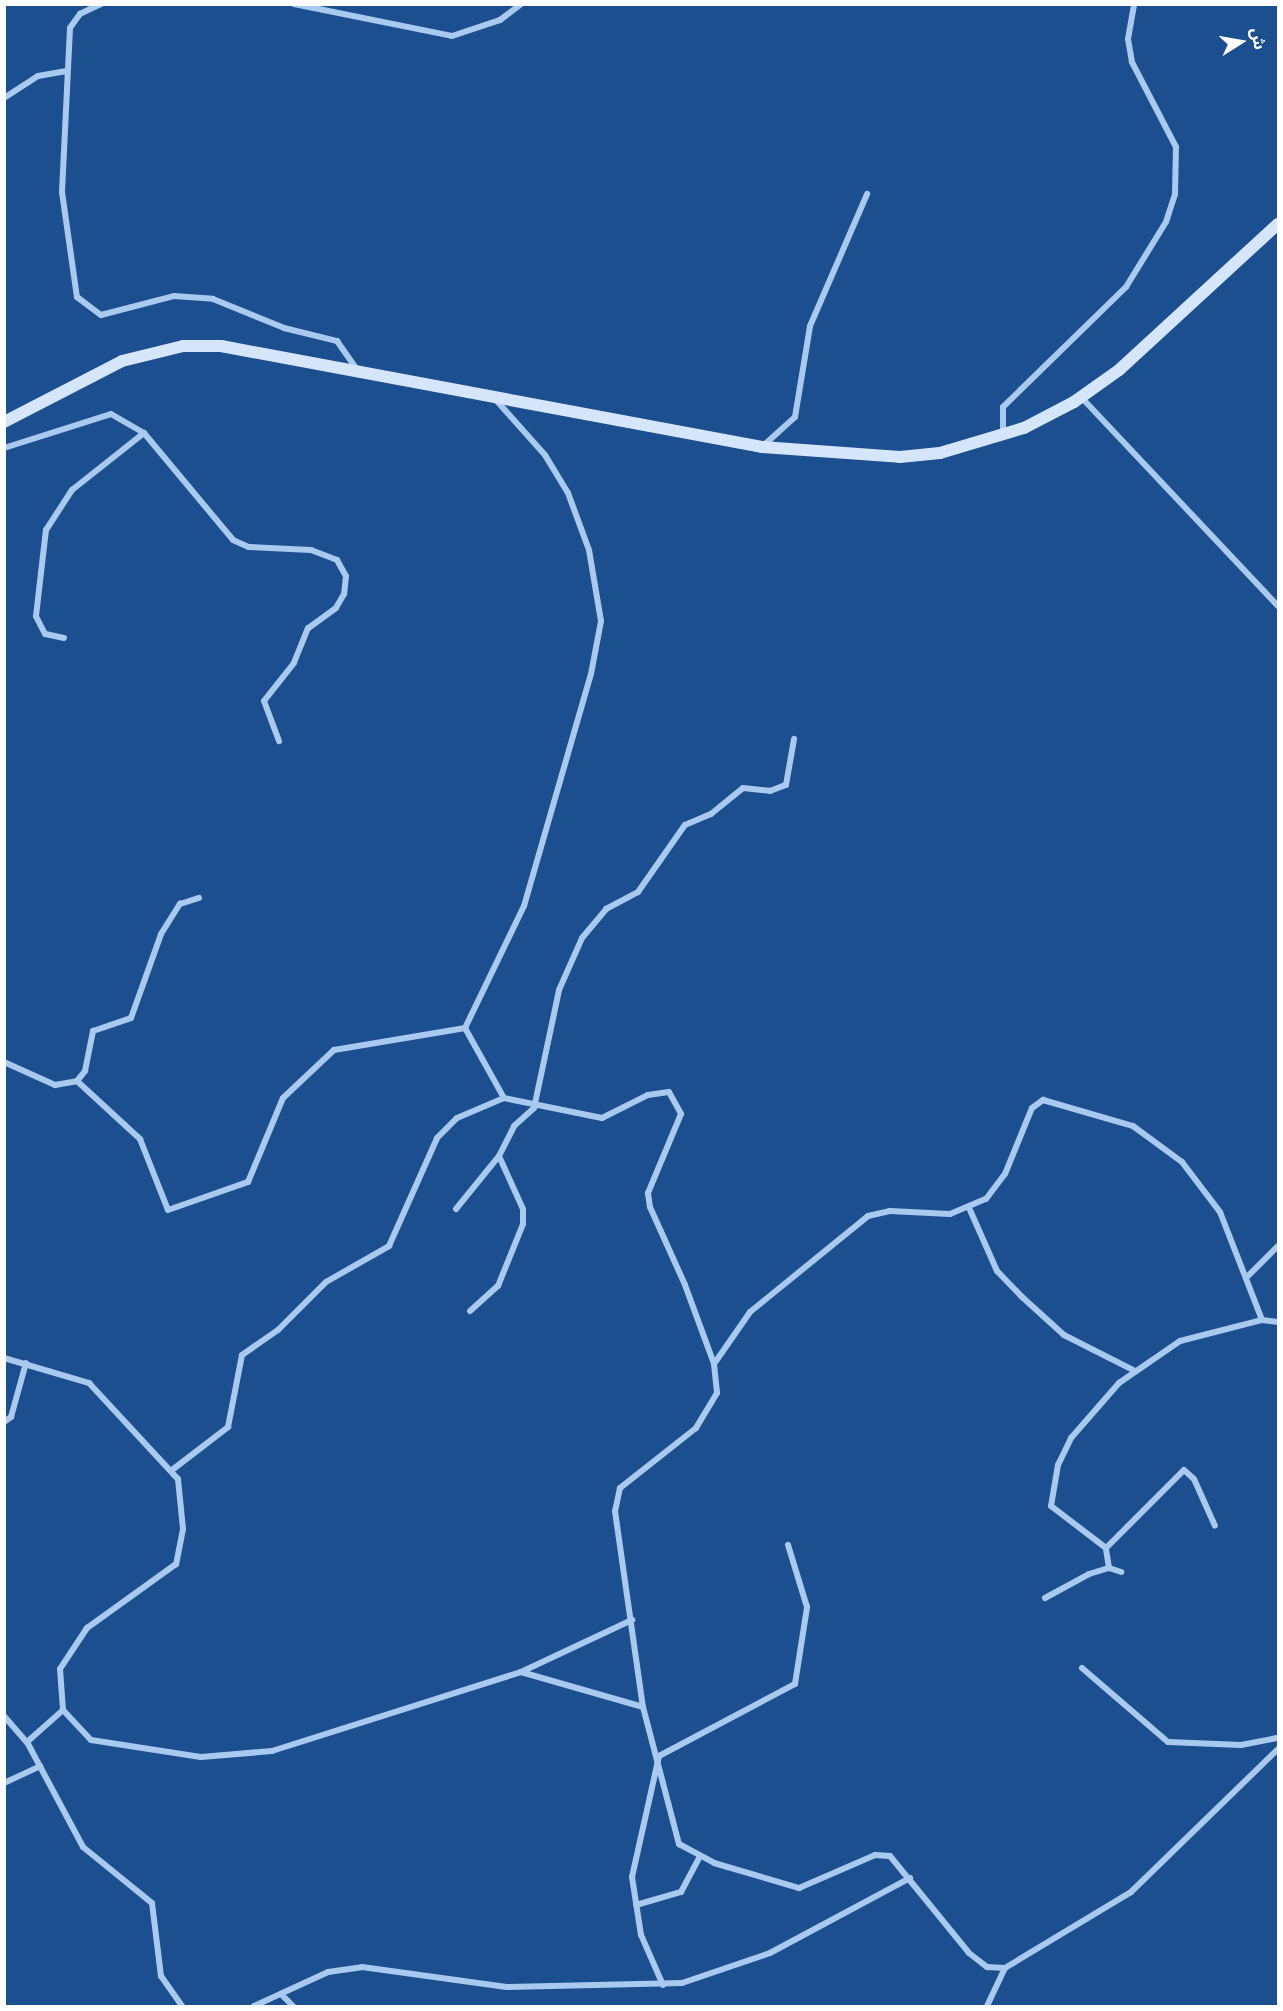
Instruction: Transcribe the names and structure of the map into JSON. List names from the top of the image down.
{
  "north": "right"
}
